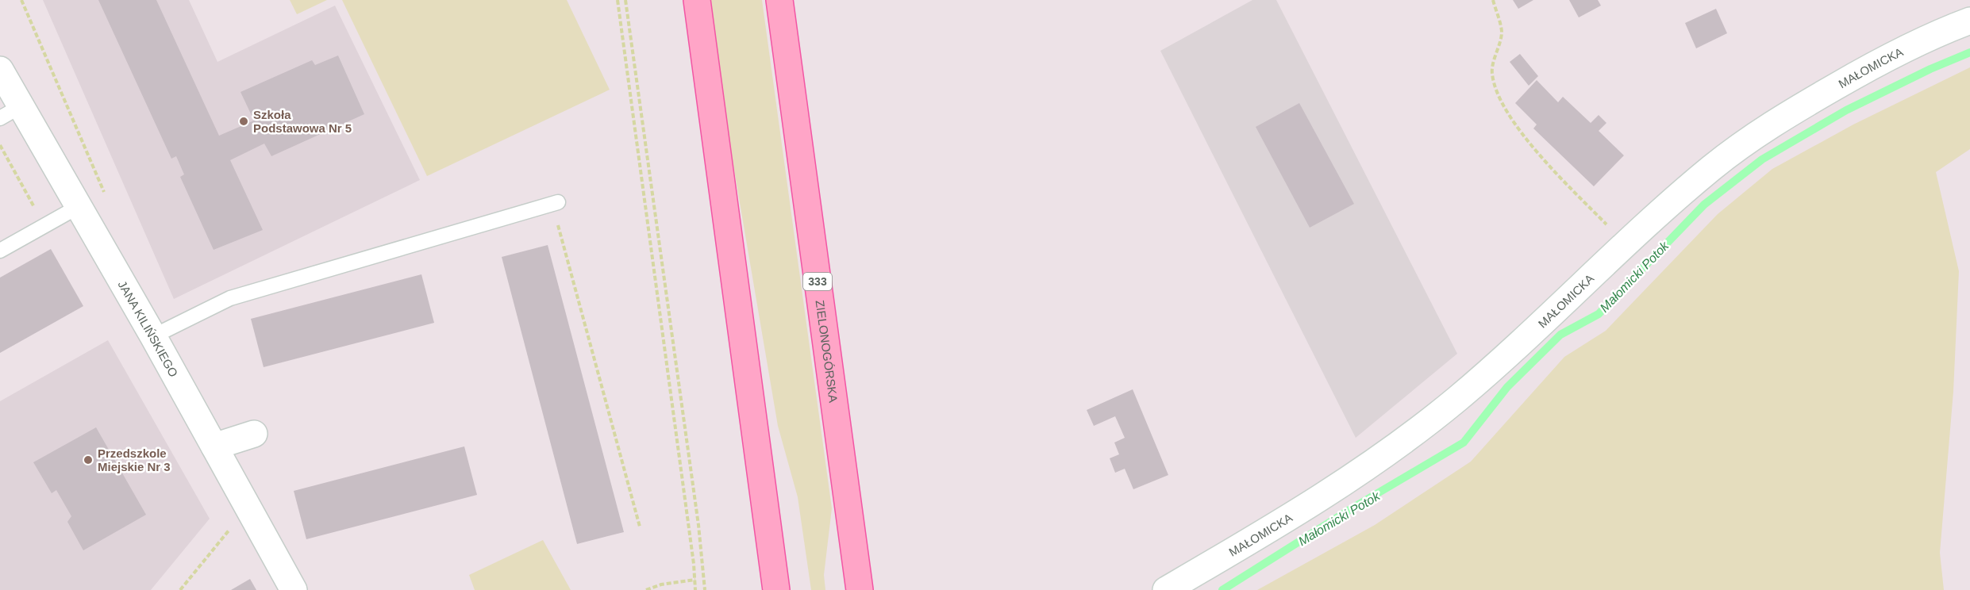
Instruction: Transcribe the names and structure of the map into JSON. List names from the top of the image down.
{
  "streets": {
    "main road": ["333", "ZIELONOGÓRSKA"],
    "street": ["MAŁOMICKA", "JANA KILIŃSKIEGO"]
  },
  "water": ["Małomicki Potok"],
  "places": ["Szkoła Podstawowa Nr 5", "Przedszkole Miejskie Nr 3"]
}
